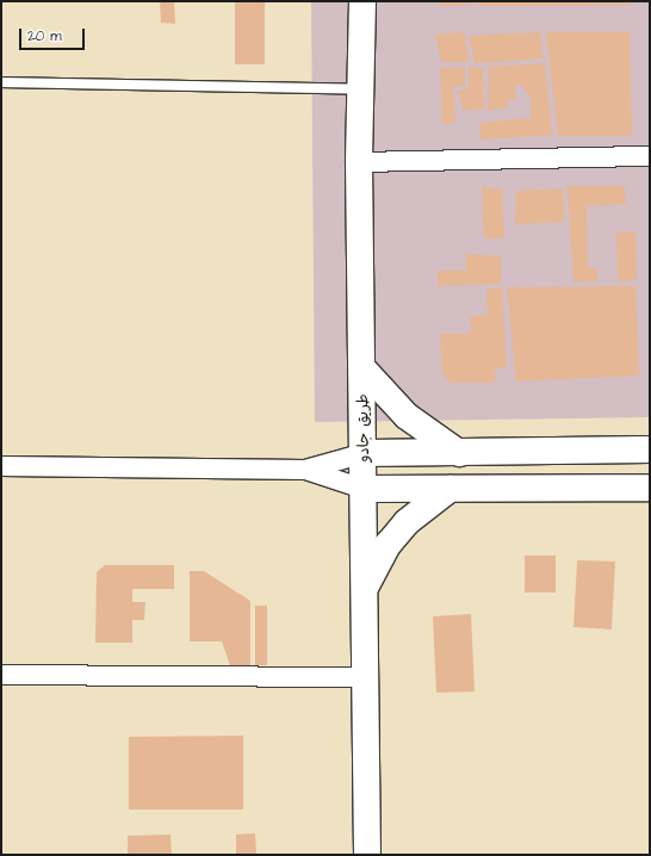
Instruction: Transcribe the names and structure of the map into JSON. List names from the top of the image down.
{
  "streets": {
    "main road": ["طريق جادو"]
  },
  "scale_bar": "20 m"
}
